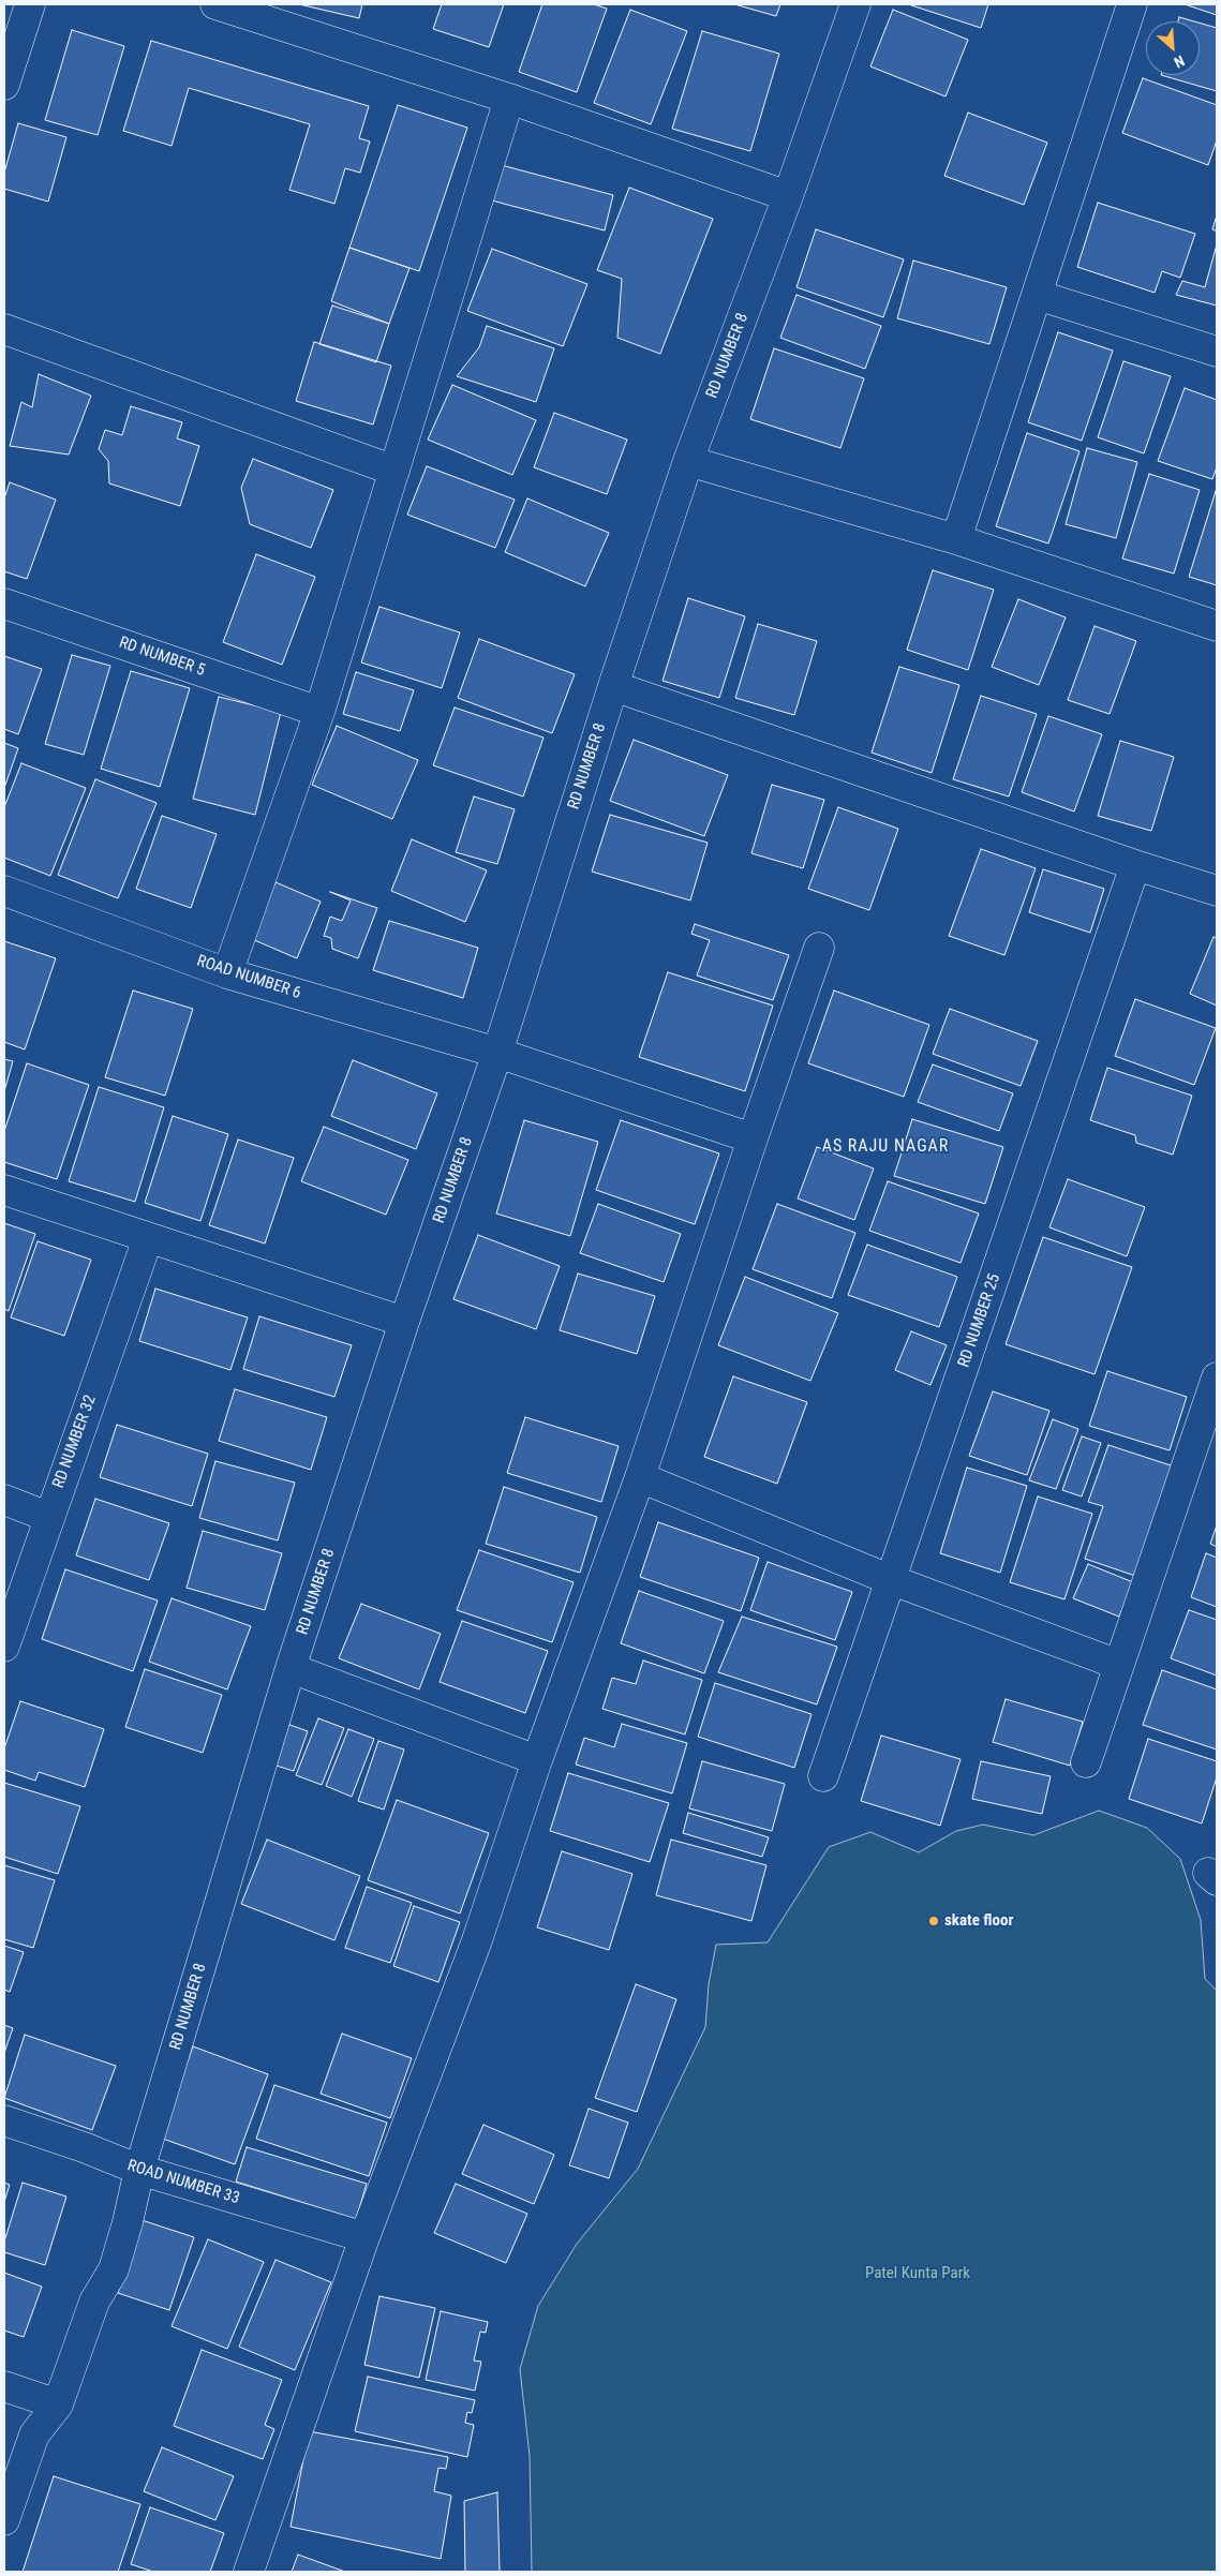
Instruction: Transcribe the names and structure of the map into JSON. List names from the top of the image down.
{
  "streets": {
    "street": [
      "RD NUMBER 8",
      "RD NUMBER 5",
      "ROAD NUMBER 6",
      "RD NUMBER 25",
      "RD NUMBER 32",
      "ROAD NUMBER 33"
    ]
  },
  "crossings": [
    ["RD NUMBER 8", "ROAD NUMBER 6"],
    ["RD NUMBER 8", "ROAD NUMBER 33"]
  ],
  "districts": ["AS RAJU NAGAR"],
  "parks": ["Patel Kunta Park"],
  "places": ["skate floor"],
  "north": "bottom right"
}
